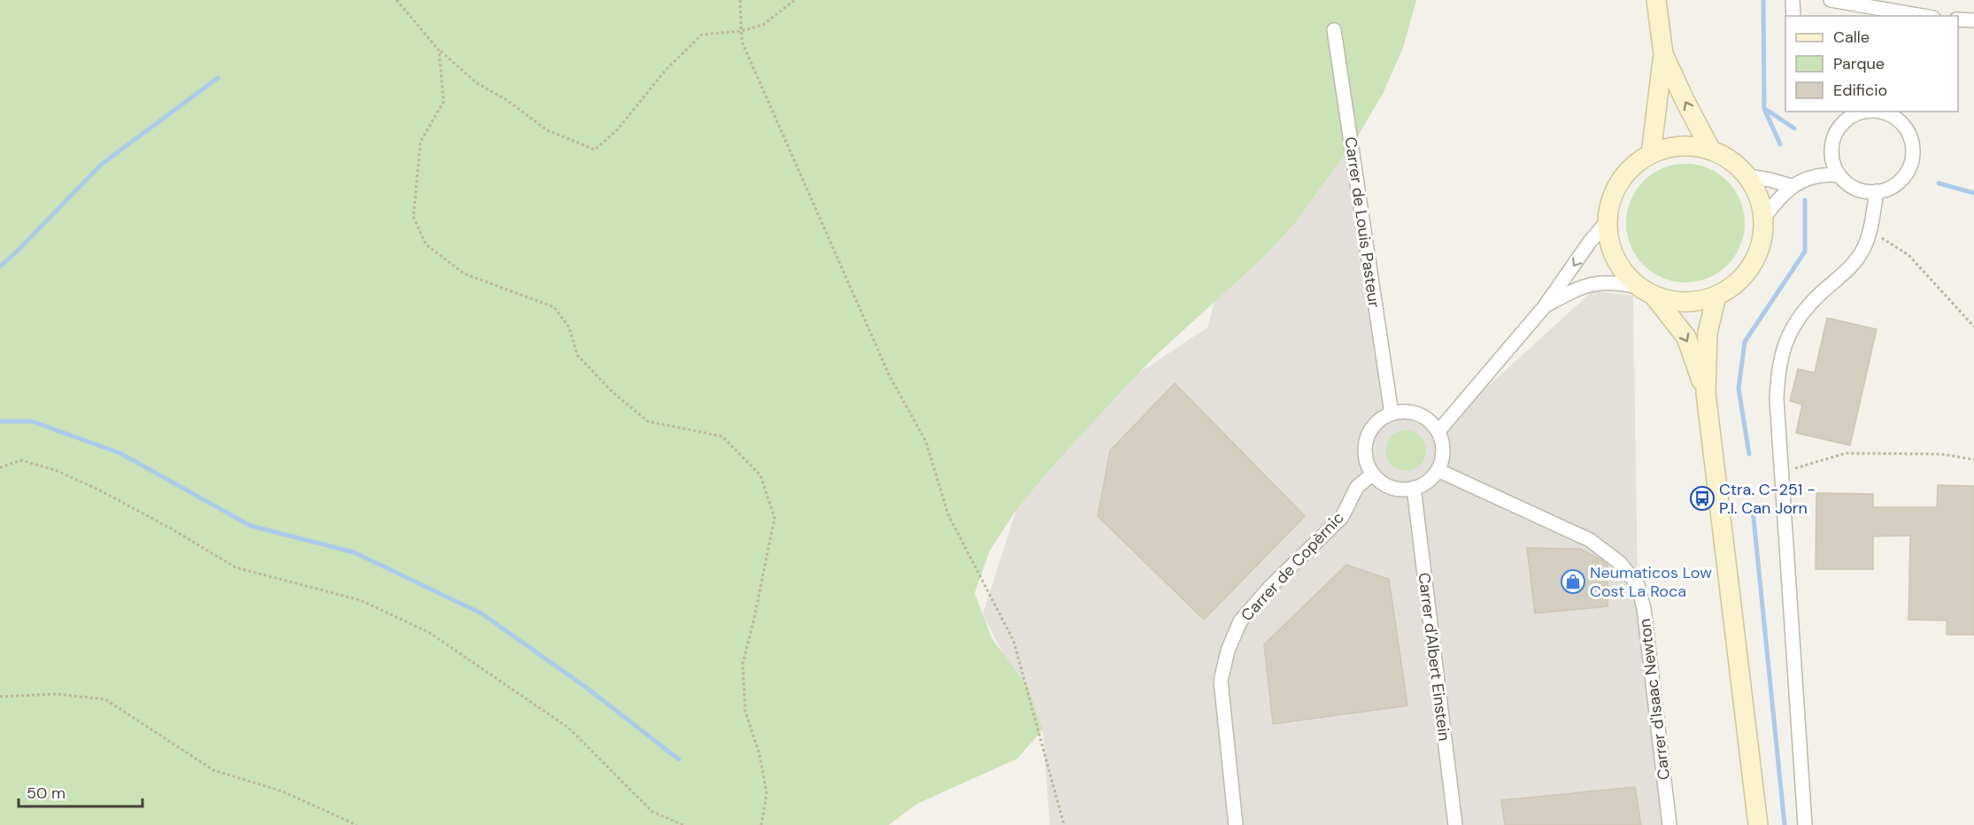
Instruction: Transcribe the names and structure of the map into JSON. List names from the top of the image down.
{
  "streets": {
    "street": [
      "Carrer de Louis Pasteur",
      "Carrer de Copèrnic",
      "Carrer d'Albert Einstein",
      "Carrer d'Isaac Newton"
    ]
  },
  "crossings": [
    ["Carrer de Louis Pasteur", "Carrer de Copèrnic"],
    ["Carrer de Louis Pasteur", "Carrer d'Albert Einstein"],
    ["Carrer de Louis Pasteur", "Carrer d'Isaac Newton"],
    ["Carrer de Copèrnic", "Carrer d'Albert Einstein"],
    ["Carrer de Copèrnic", "Carrer d'Isaac Newton"],
    ["Carrer d'Albert Einstein", "Carrer d'Isaac Newton"]
  ],
  "places": {
    "bus stop": ["Ctra. C-251 - P.I. Can Jorn"],
    "shop": ["Neumaticos Low Cost La Roca"]
  },
  "legend": ["Calle", "Parque", "Edificio"],
  "scale_bar": "50 m"
}
